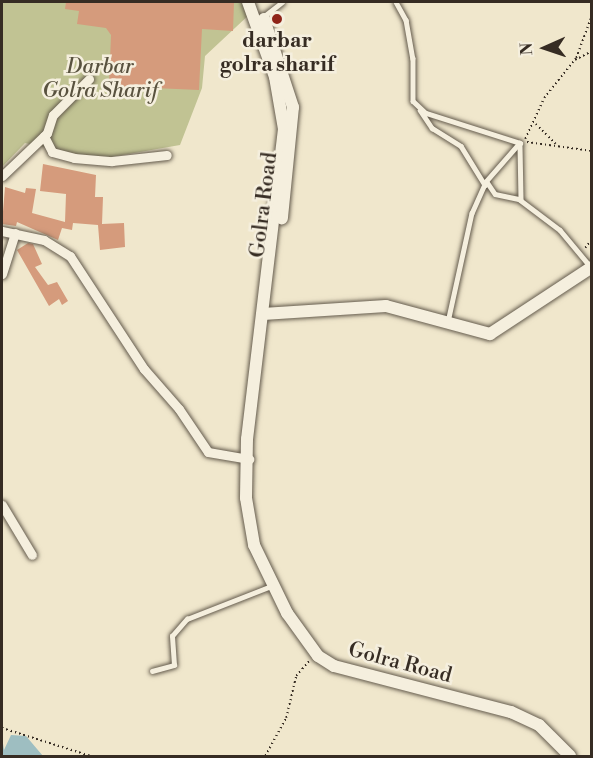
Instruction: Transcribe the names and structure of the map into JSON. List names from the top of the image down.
{
  "streets": {
    "street": ["Golra Road"]
  },
  "parks": ["Darbar Golra Sharif"],
  "places": ["darbar golra sharif"],
  "north": "left"
}
